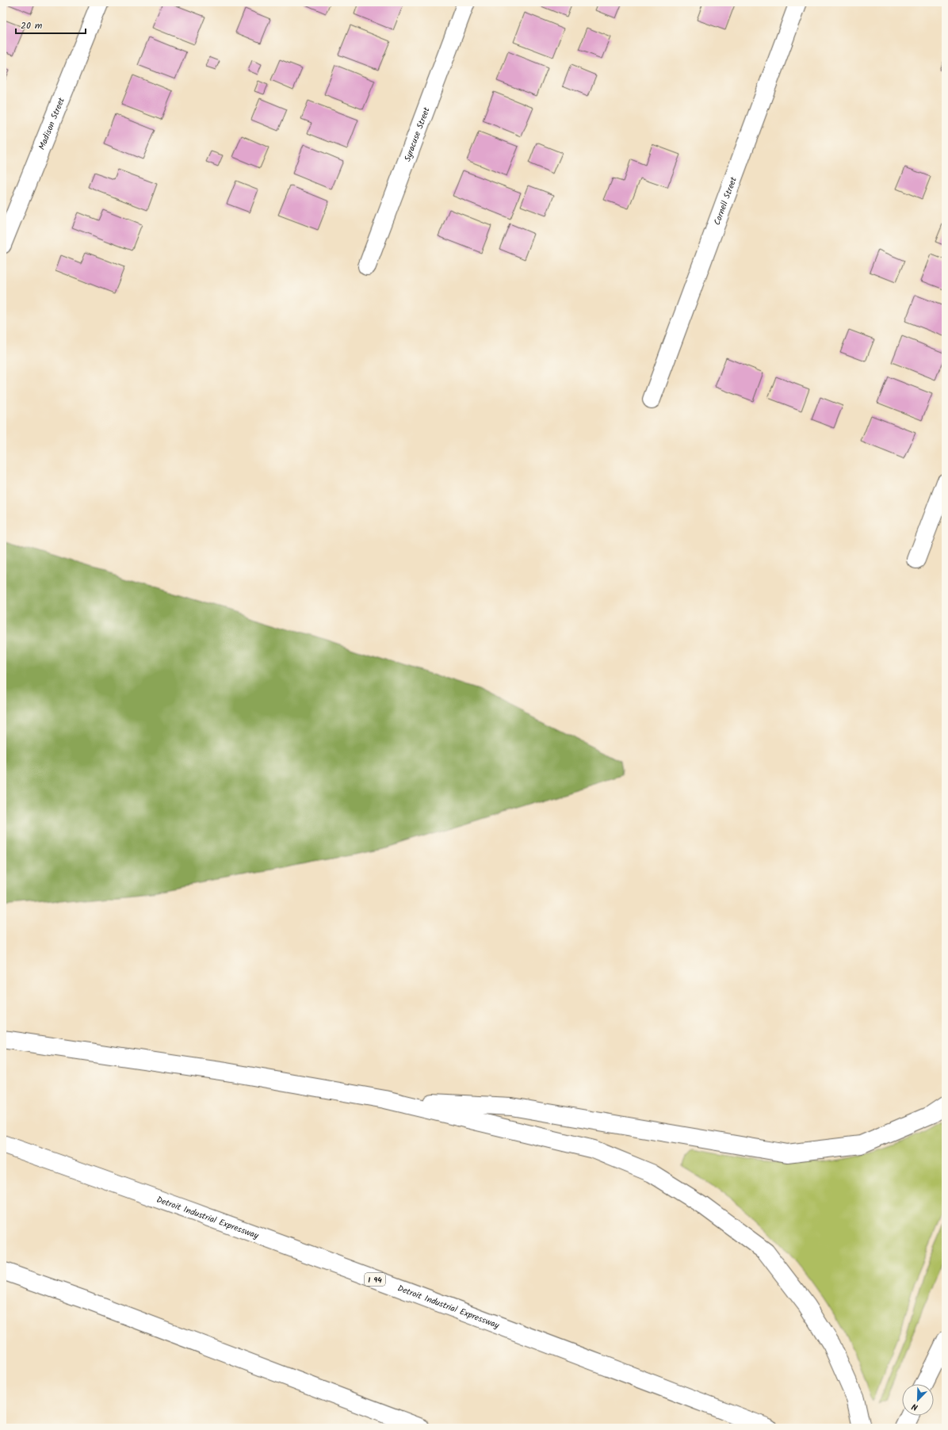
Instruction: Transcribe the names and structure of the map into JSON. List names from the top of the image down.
{
  "streets": {
    "main road": [
      "Madison Street",
      "Syracuse Street",
      "Cornell Street",
      "Detroit Industrial Expressway",
      "I 94"
    ]
  },
  "scale_bar": "20 m",
  "north": "bottom left"
}
